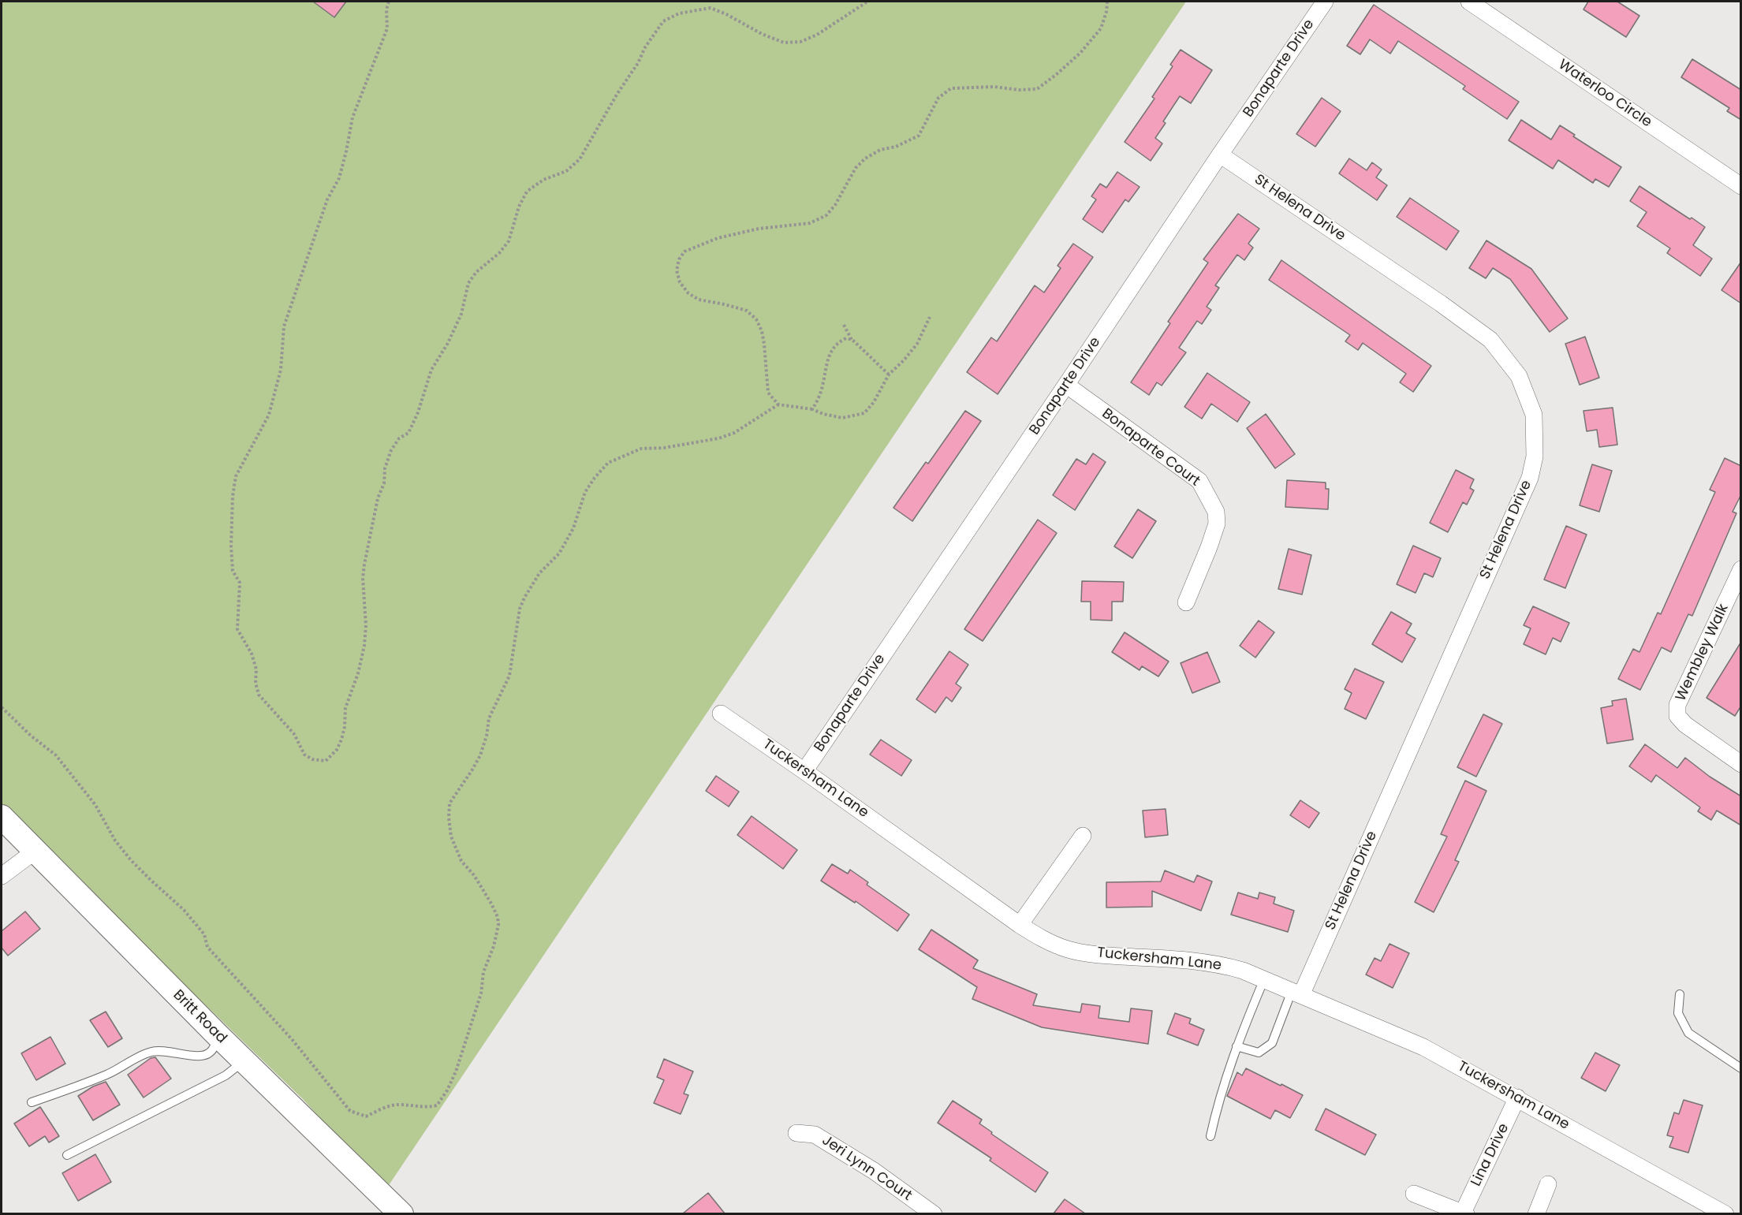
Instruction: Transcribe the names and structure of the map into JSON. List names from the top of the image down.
{
  "streets": {
    "street": [
      "Bonaparte Drive",
      "Waterloo Circle",
      "St Helena Drive",
      "Bonaparte Court",
      "Wembley Walk",
      "Tuckersham Lane",
      "Britt Road",
      "Lina Drive",
      "Jeri Lynn Court"
    ]
  },
  "crossings": [
    ["Bonaparte Drive", "St Helena Drive"],
    ["Bonaparte Drive", "Bonaparte Court"],
    ["Bonaparte Drive", "Tuckersham Lane"],
    ["St Helena Drive", "Tuckersham Lane"],
    ["Tuckersham Lane", "Lina Drive"]
  ]
}
